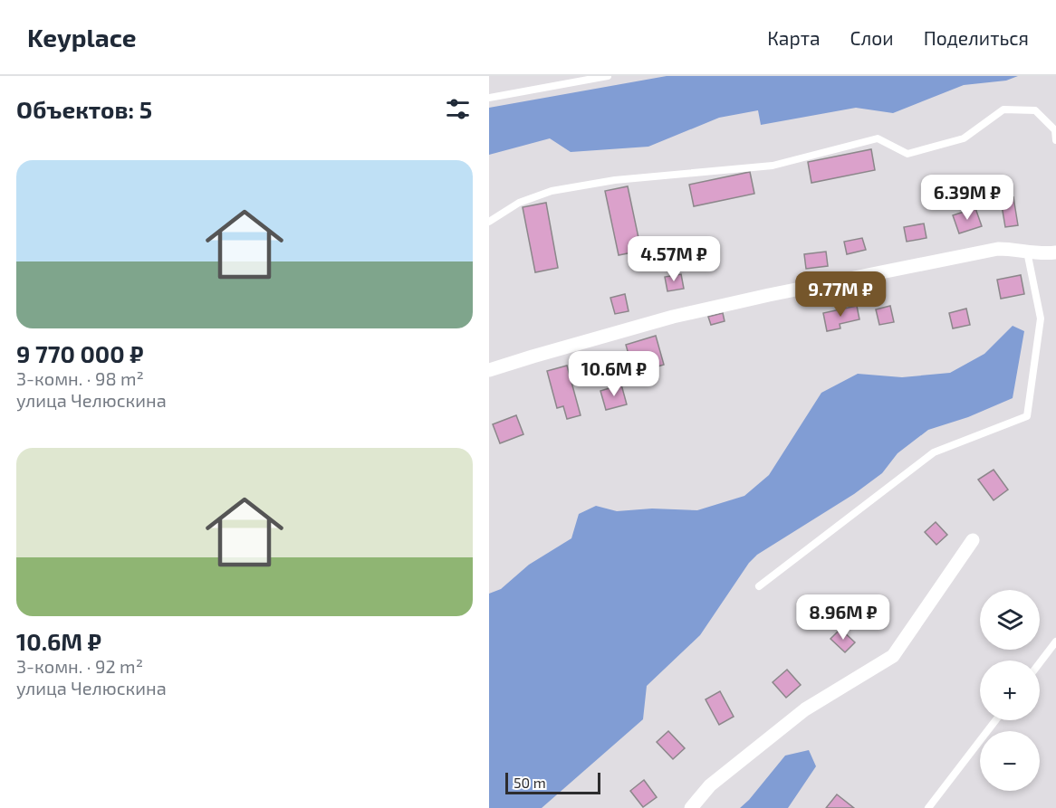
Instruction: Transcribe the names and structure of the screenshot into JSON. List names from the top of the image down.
{
  "scale_bar": "50 m",
  "page": {
    "header": "Keyplace",
    "nav": ["Карта", "Слои", "Поделиться"],
    "heading": "Объектов: 5",
    "list": [
      {
        "name": "9 770 000 ₽",
        "note": "3-комн. · 98 m² · улица Челюскина"
      },
      {
        "name": "10.6M ₽",
        "note": "3-комн. · 92 m² · улица Челюскина"
      }
    ],
    "price": [
      "6.39M ₽",
      "4.57M ₽",
      "9.77M ₽",
      "10.6M ₽",
      "8.96M ₽"
    ],
    "map_buttons": ["+", "−"],
    "scale": "50 m"
  }
}
